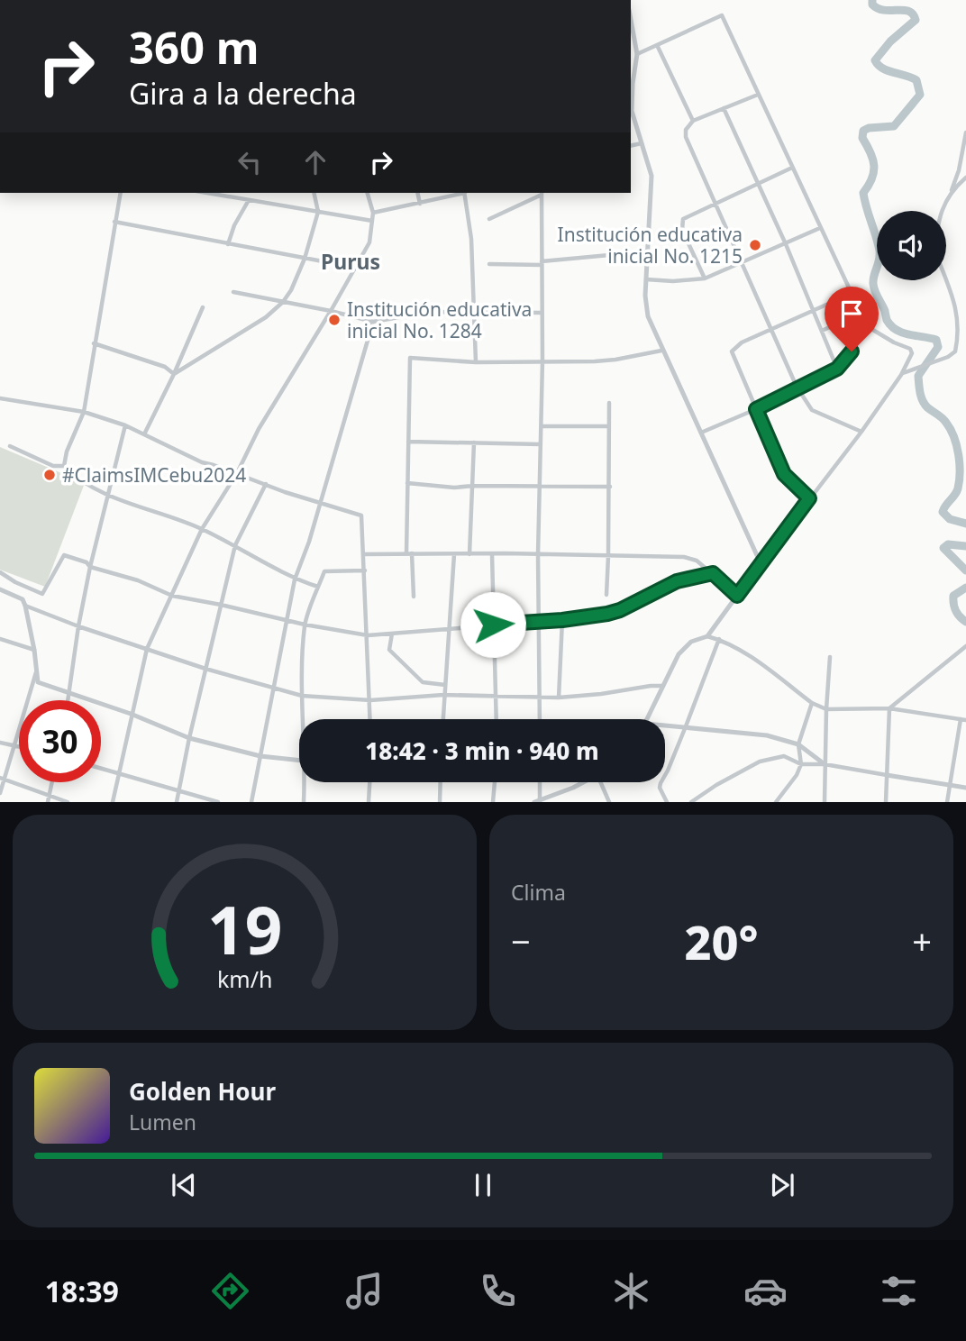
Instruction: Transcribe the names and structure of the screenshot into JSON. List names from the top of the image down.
{
  "districts": ["Purus"],
  "places": ["Institución educativa inicial No. 1215", "Institución educativa inicial No. 1284", "#ClaimsIMCebu2024"],
  "page": {
    "turn": ["360 m", "Gira a la derecha"],
    "limit": "30",
    "trip": "18:42 · 3 min · 940 m",
    "tile": "Clima",
    "heat": ["−", "20°", "+"],
    "song": ["Golden Hour", "Lumen"],
    "tabs": "18:39",
    "gauge": ["19", "km/h"]
  }
}
